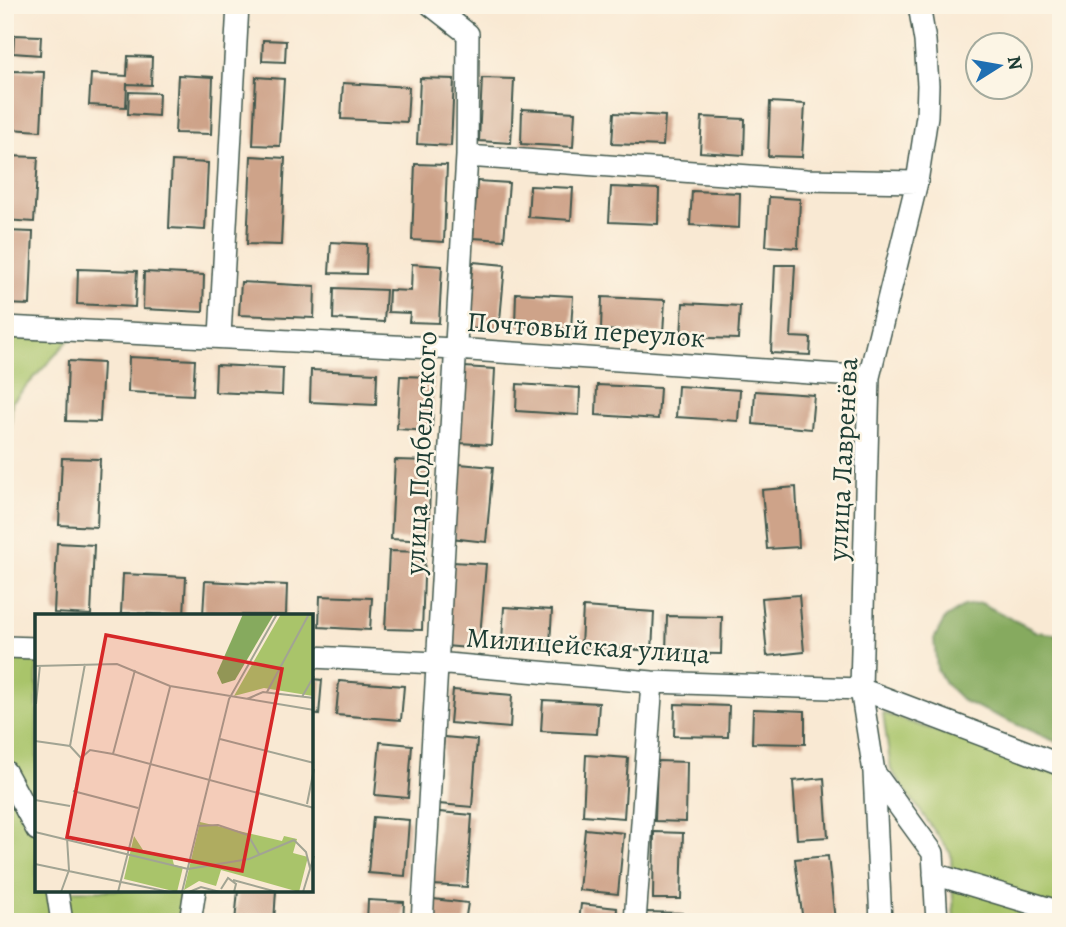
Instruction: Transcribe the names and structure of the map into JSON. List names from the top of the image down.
{
  "streets": {
    "street": [
      "Почтовый переулок",
      "улица Подбельского",
      "улица Лавренёва",
      "Милицейская улица"
    ]
  },
  "crossings": [
    ["Почтовый переулок", "улица Подбельского"],
    ["Почтовый переулок", "улица Лавренёва"],
    ["улица Подбельского", "Милицейская улица"],
    ["улица Лавренёва", "Милицейская улица"]
  ],
  "north": "right"
}
